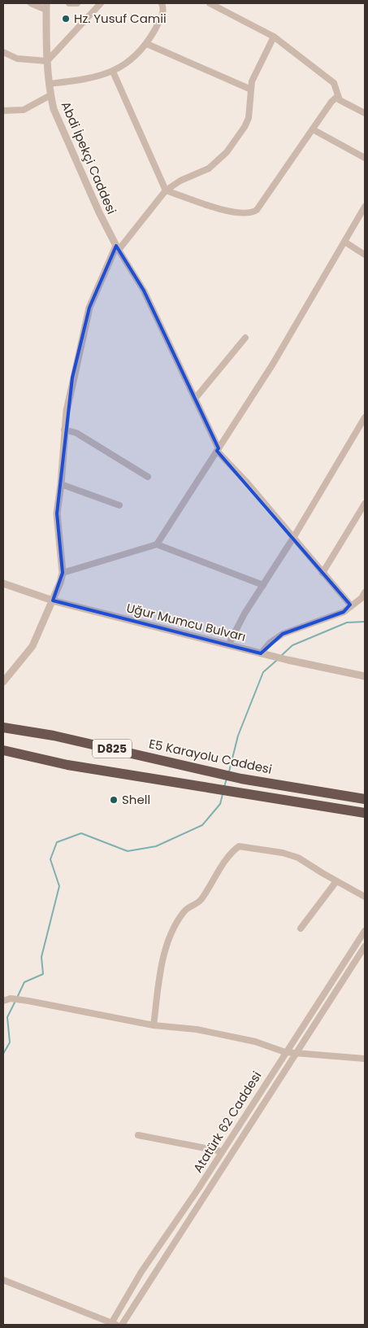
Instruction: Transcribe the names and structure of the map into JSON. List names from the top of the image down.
{
  "streets": {
    "highway": ["D825", "E5 Karayolu Caddesi"],
    "street": ["Abdi İpekçi Caddesi", "Uğur Mumcu Bulvarı", "Atatürk 62 Caddesi"]
  },
  "places": ["Hz. Yusuf Camii", "Shell"]
}
